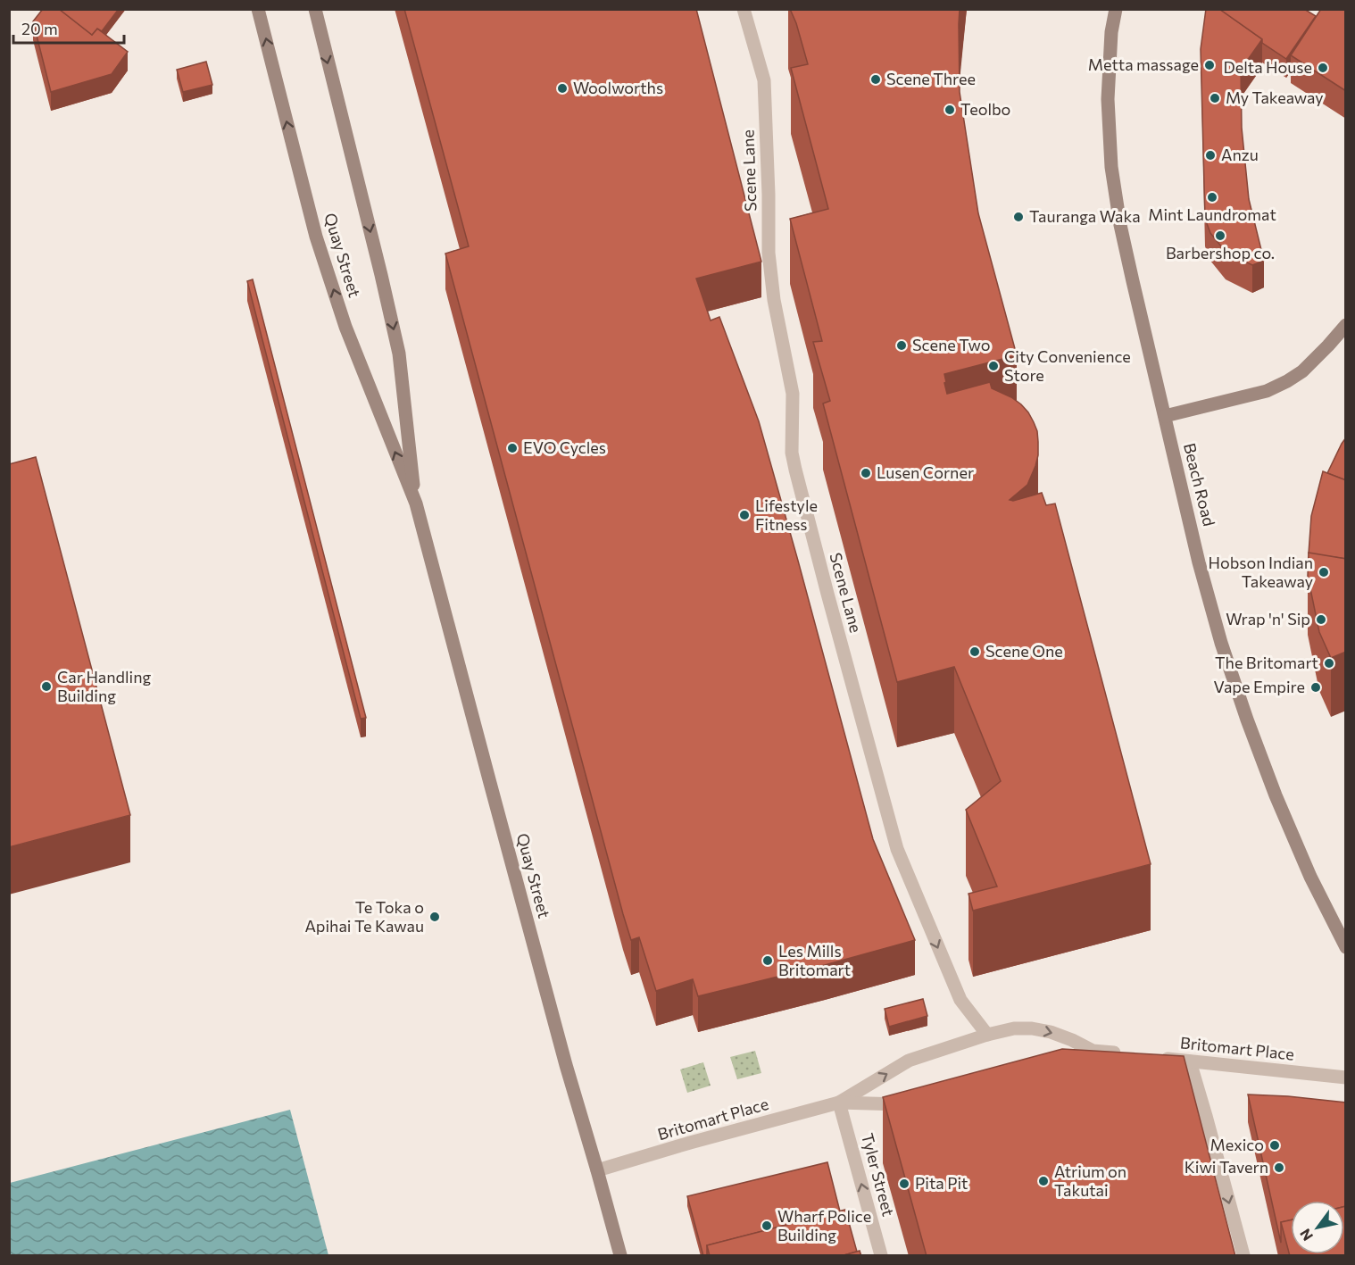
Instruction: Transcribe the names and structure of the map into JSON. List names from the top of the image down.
{
  "streets": {
    "main road": ["Quay Street", "Beach Road"],
    "street": ["Scene Lane", "Britomart Place", "Tyler Street"]
  },
  "crossings": [
    ["Scene Lane", "Britomart Place"],
    ["Quay Street", "Britomart Place"],
    ["Britomart Place", "Tyler Street"]
  ],
  "one_way": ["Scene Lane", "Tyler Street"],
  "places": [
    "Metta massage",
    "Delta House",
    "Scene Three",
    "Woolworths",
    "My Takeaway",
    "Teolbo",
    "Anzu",
    "Mint Laundromat",
    "Tauranga Waka",
    "Barbershop co.",
    "Scene Two",
    "City Convenience Store",
    "EVO Cycles",
    "Lusen Corner",
    "Lifestyle Fitness",
    "Hobson Indian Takeaway",
    "Wrap 'n' Sip",
    "Scene One",
    "The Britomart",
    "Car Handling Building",
    "Vape Empire",
    "Te Toka o Apihai Te Kawau",
    "Les Mills Britomart",
    "Mexico",
    "Kiwi Tavern",
    "Atrium on Takutai",
    "Pita Pit",
    "Wharf Police Building"
  ],
  "scale_bar": "20 m",
  "north": "bottom left"
}
